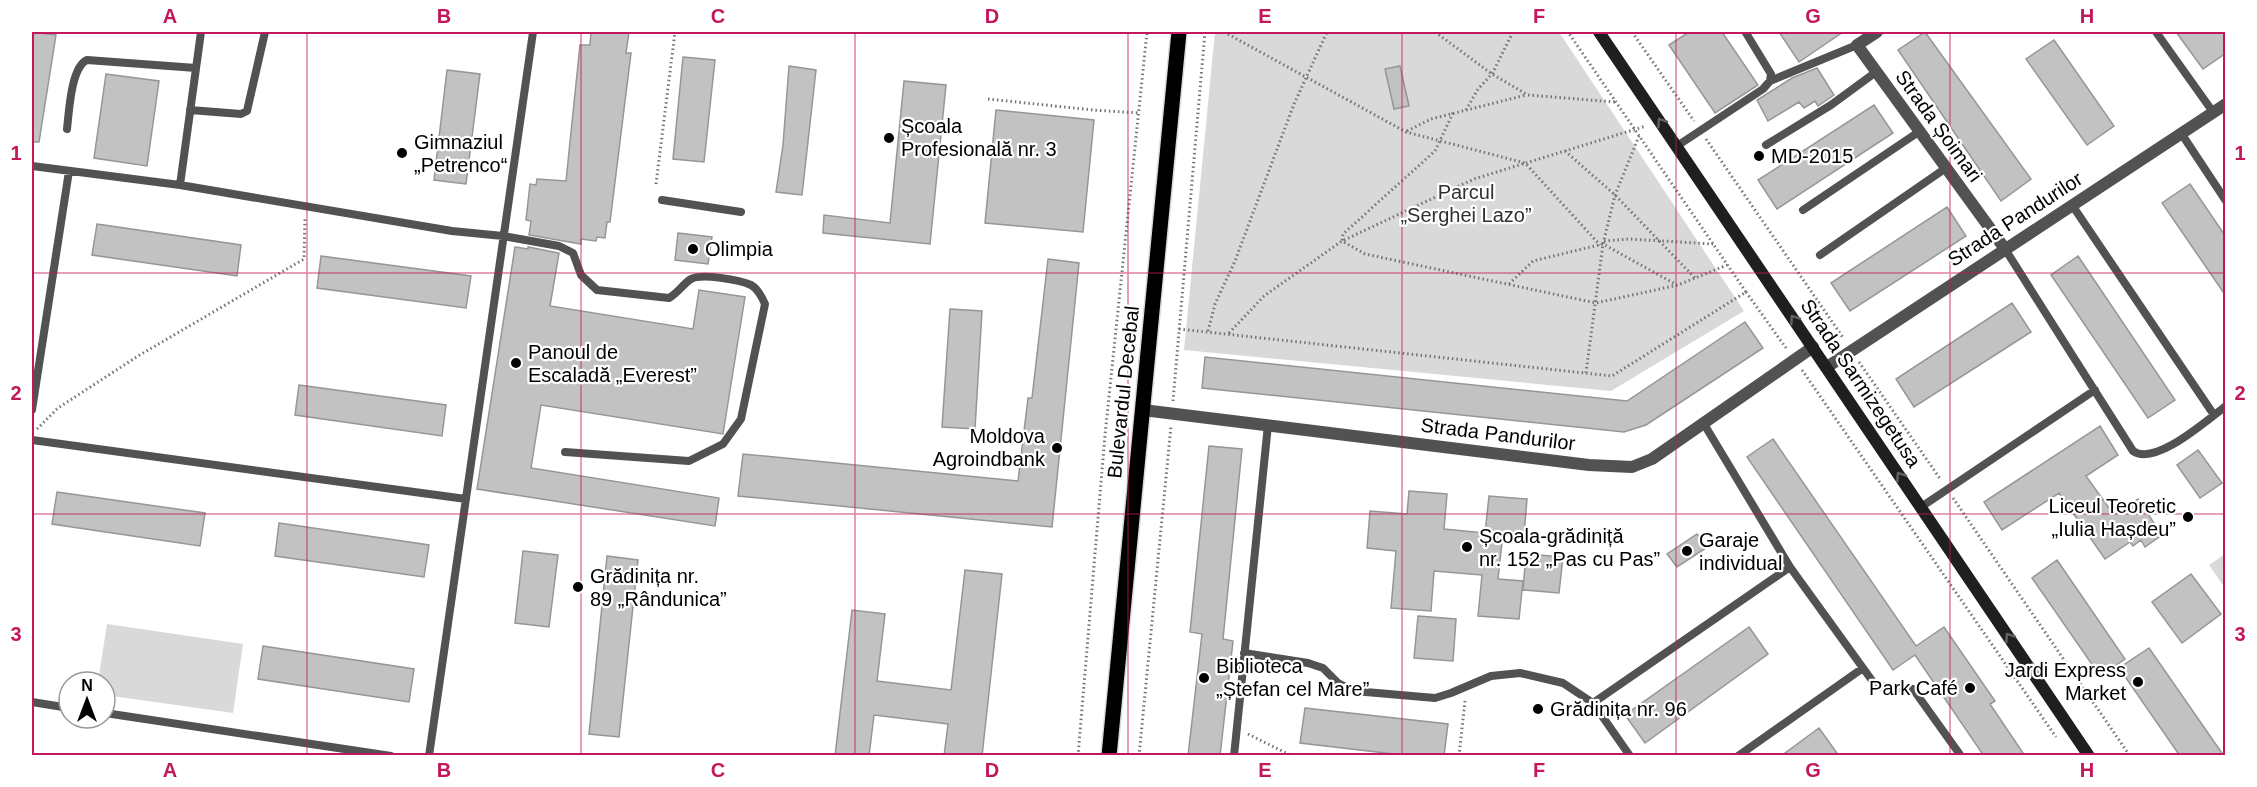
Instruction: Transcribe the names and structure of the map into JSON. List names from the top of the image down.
{
  "streets": {
    "main road": ["Strada Sarmizegetusa", "Bulevardul Decebal"],
    "street": ["Strada Șoimari", "Strada Pandurilor"]
  },
  "crossings": [
    ["Strada Șoimari", "Strada Pandurilor"],
    ["Strada Pandurilor", "Strada Sarmizegetusa"],
    ["Strada Pandurilor", "Bulevardul Decebal"]
  ],
  "one_way": ["Strada Sarmizegetusa"],
  "parks": ["Parcul „Serghei Lazo”"],
  "places": [
    "Școala Profesională nr. 3",
    "Gimnaziul „Petrenco“",
    "MD-2015",
    "Olimpia",
    "Panoul de Escaladă „Everest”",
    "Moldova Agroindbank",
    "Liceul Teoretic „Iulia Hașdeu”",
    "Școala-grădiniță nr. 152 „Pas cu Pas”",
    "Garaje individual",
    "Grădinița nr. 89 „Rândunica”",
    "Biblioteca „Ștefan cel Mare”",
    "Jardi Express Market",
    "Park Café",
    "Grădinița nr. 96"
  ],
  "north": "top",
  "grid": {
    "columns": [
      "A",
      "B",
      "C",
      "D",
      "E",
      "F",
      "G",
      "H"
    ],
    "rows": ["1", "2", "3"]
  }
}
